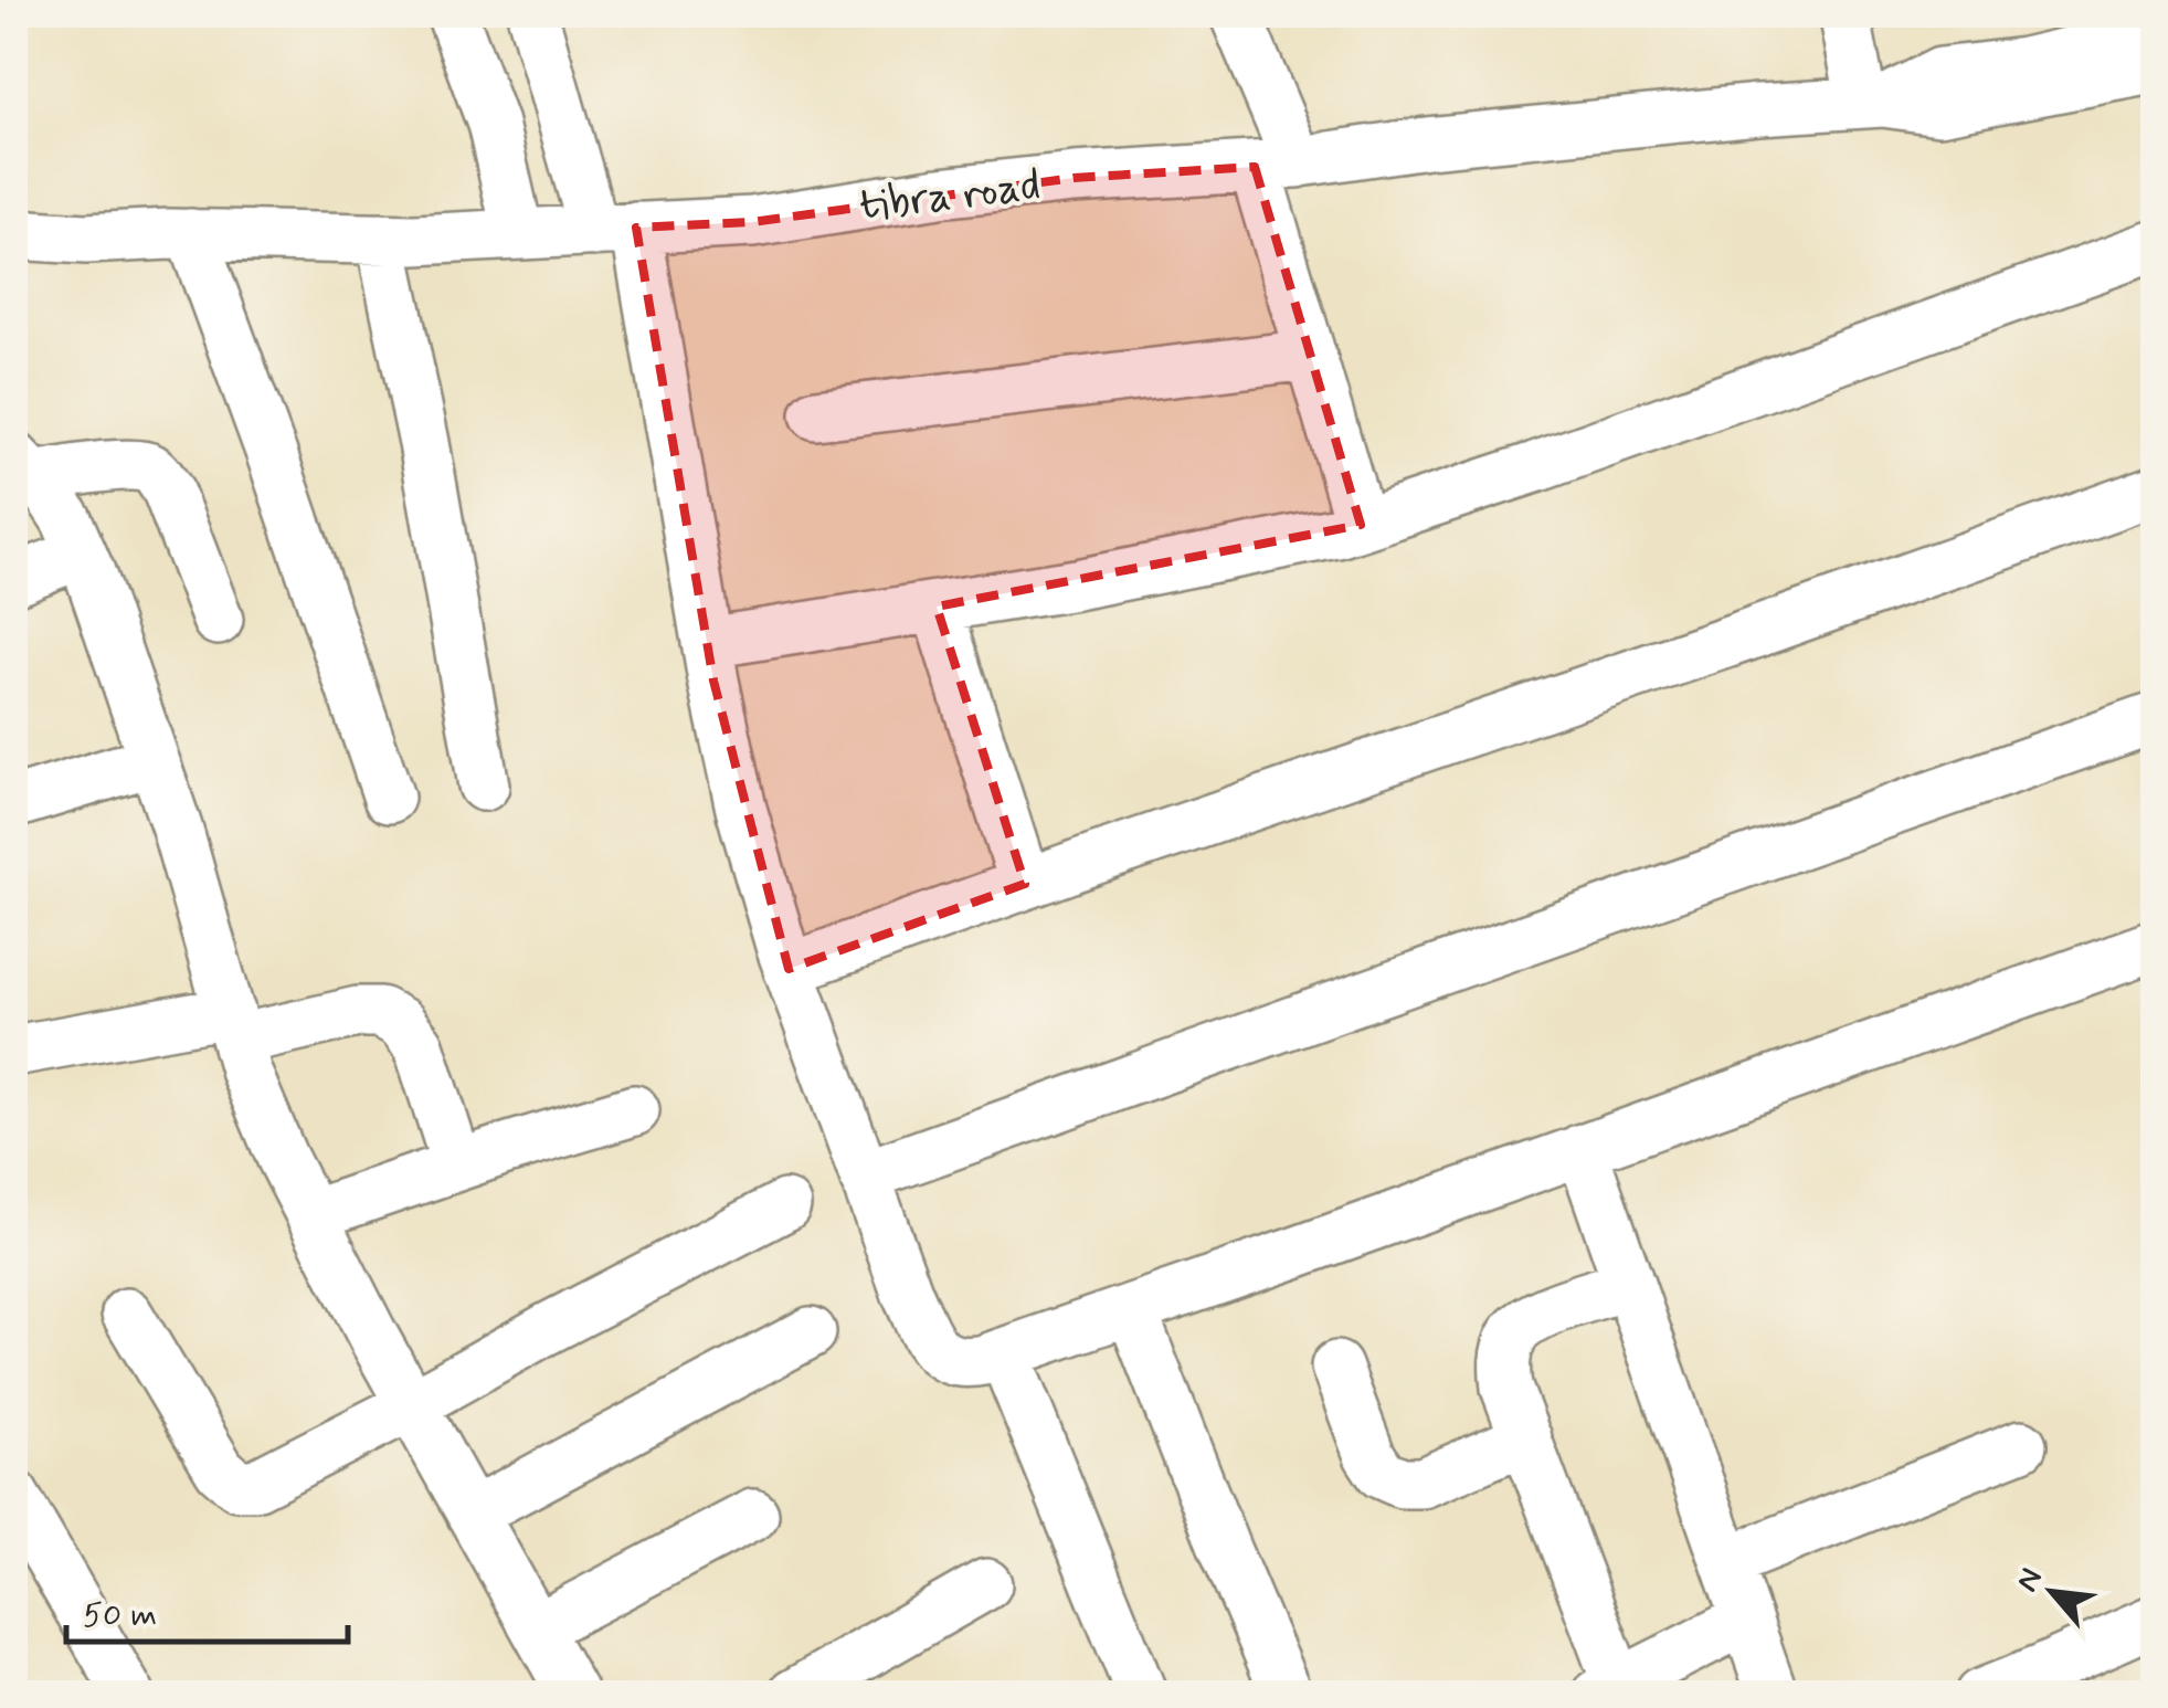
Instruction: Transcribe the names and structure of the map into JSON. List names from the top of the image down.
{
  "streets": {
    "street": ["tibra road"]
  },
  "scale_bar": "50 m",
  "north": "top left"
}
